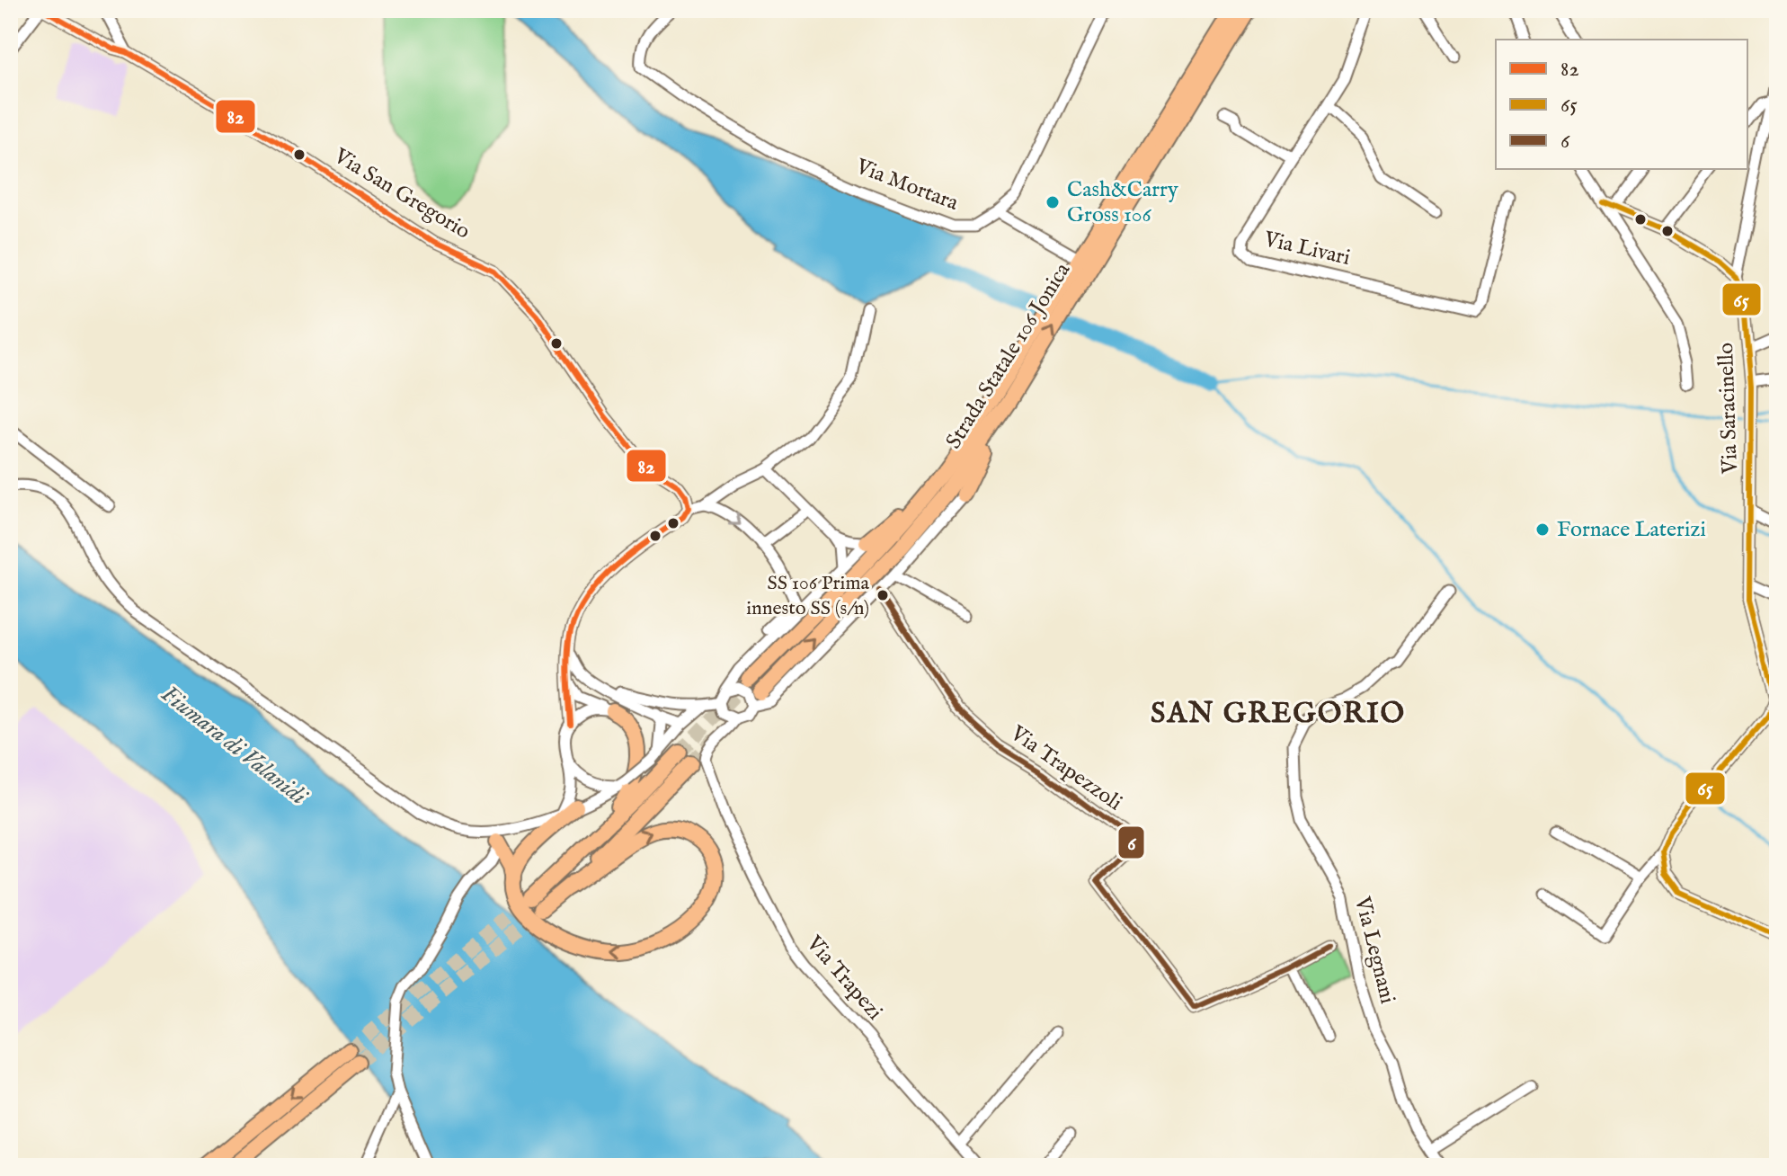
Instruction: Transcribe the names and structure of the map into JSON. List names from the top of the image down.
{
  "streets": {
    "highway": ["Strada Statale 106 Jonica"],
    "street": [
      "Via Mortara",
      "Via San Gregorio",
      "Via Livari",
      "Via Saracinello",
      "Via Trapezzoli",
      "Via Legnani",
      "Via Trapezi"
    ]
  },
  "districts": ["SAN GREGORIO"],
  "water": ["Fiumara di Valanidi"],
  "places": ["Cash&Carry Gross 106", "Fornace Laterizi", "SS 106 Prima innesto SS (s/n)"],
  "lines": ["transit line 82", "transit line 65", "transit line 6"],
  "legend": ["82", "65", "6"]
}
